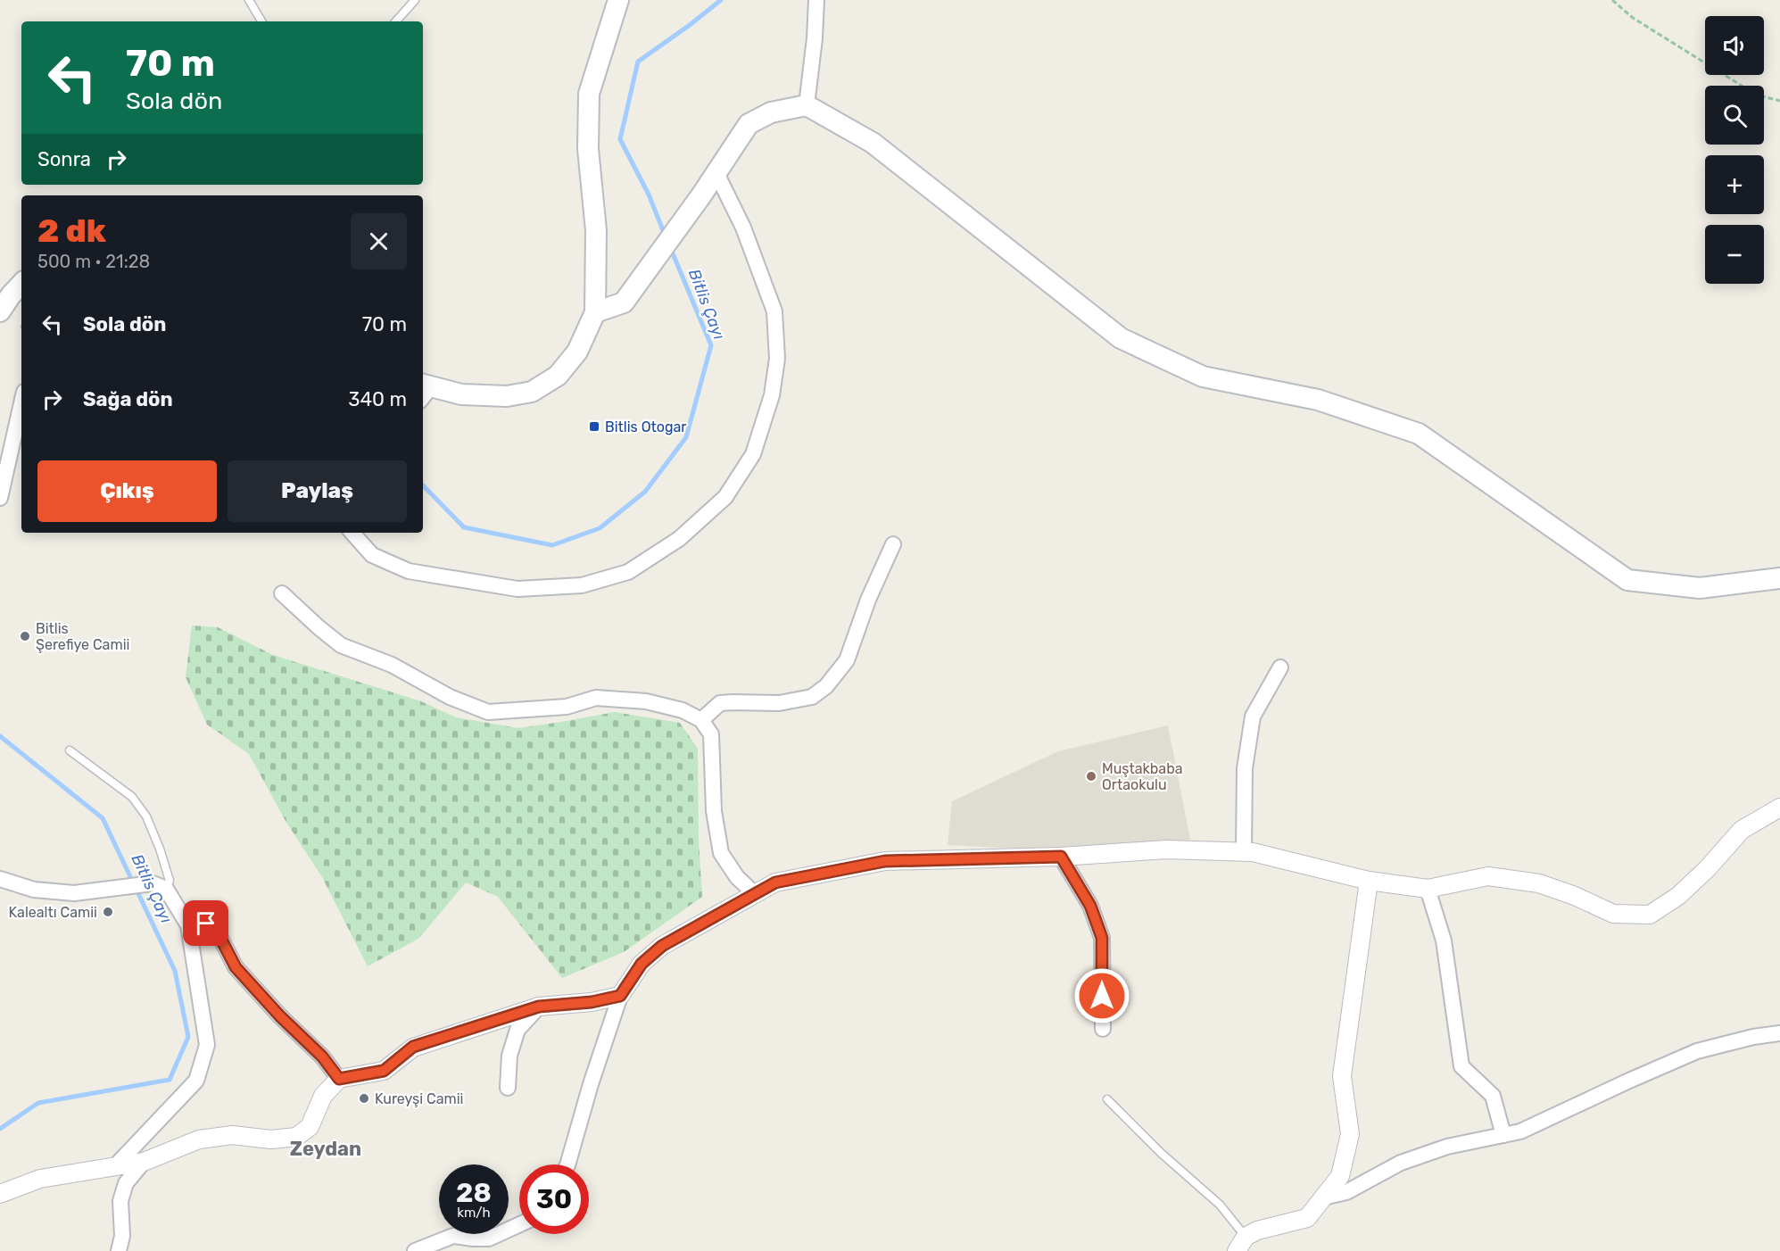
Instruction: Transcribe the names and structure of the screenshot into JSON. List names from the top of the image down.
{
  "districts": ["Zeydan"],
  "water": ["Bitlis Çayı"],
  "places": {
    "transit": ["Bitlis Otogar"],
    "other": [
      "Bitlis Şerefiye Camii",
      "Muştakbaba Ortaokulu",
      "Kalealtı Camii",
      "Kureyşi Camii"
    ]
  },
  "page": {
    "map_buttons": ["+", "−"],
    "turn": ["70 m", "Sola dön"],
    "then": "Sonra",
    "heading": ["2 dk", "500 m · 21:28"],
    "list": [
      {
        "name": "Sola dön",
        "value": "70 m"
      },
      {
        "name": "Sağa dön",
        "value": "340 m"
      }
    ],
    "buttons": ["Çıkış", "Paylaş"],
    "speed": "28 km/h",
    "limit": "30"
  }
}
